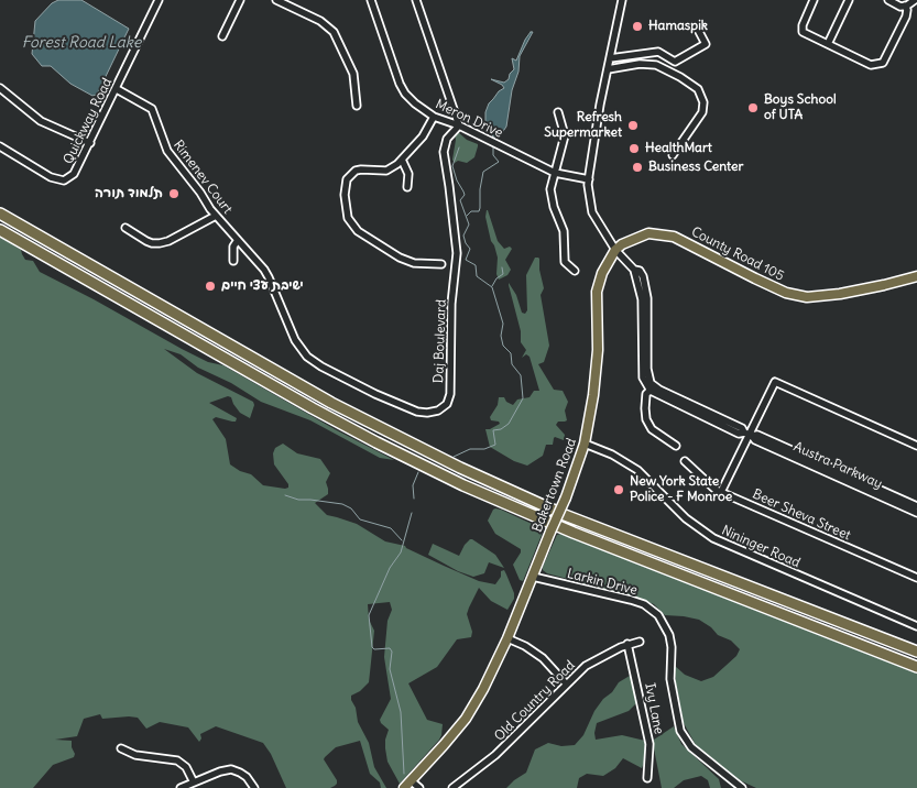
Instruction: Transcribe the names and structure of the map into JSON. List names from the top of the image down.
{
  "streets": {
    "main road": ["County Road 105", "Bakertown Road"],
    "street": [
      "Meron Drive",
      "Quickway Road",
      "Rimenev Court",
      "Daj Boulevard",
      "Austra Parkway",
      "Beer Sheva Street",
      "Nininger Road",
      "Larkin Drive",
      "Old Country Road",
      "Ivy Lane"
    ]
  },
  "crossings": [
    ["Meron Drive", "Daj Boulevard"],
    ["Quickway Road", "Rimenev Court"],
    ["Rimenev Court", "Daj Boulevard"],
    ["County Road 105", "Bakertown Road"],
    ["Bakertown Road", "Nininger Road"],
    ["Bakertown Road", "Larkin Drive"],
    ["Old Country Road", "Ivy Lane"]
  ],
  "water": ["Forest Road Lake"],
  "places": [
    "Hamaspik",
    "Boys School of UTA",
    "Refresh Supermarket",
    "HealthMart",
    "Business Center",
    "תלמוד תורה",
    "ישיבת עצי חיים",
    "New York State Police - F Monroe"
  ]
}
